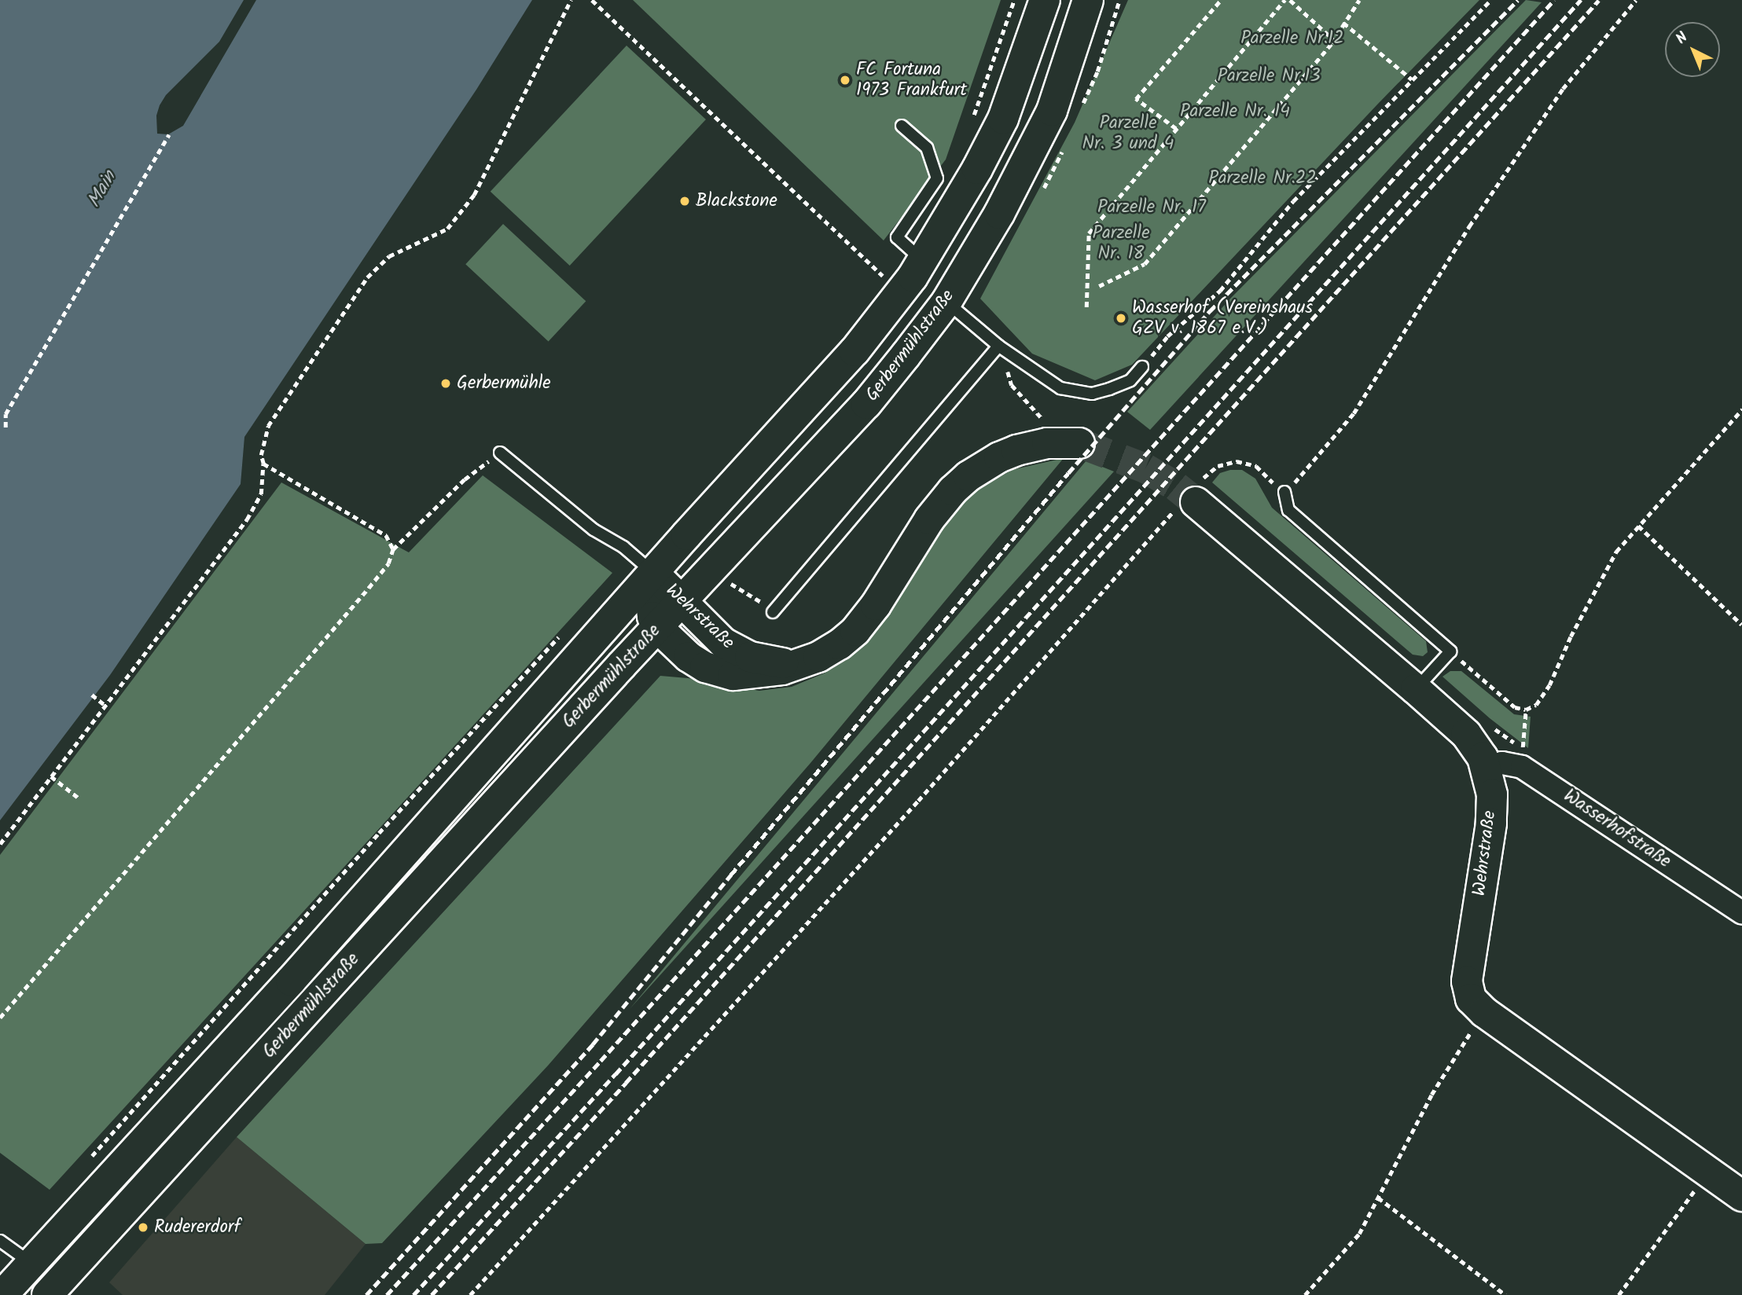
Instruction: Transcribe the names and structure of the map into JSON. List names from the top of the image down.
{
  "streets": {
    "main road": ["Gerbermühlstraße", "Wehrstraße"],
    "street": ["Wasserhofstraße"]
  },
  "crossings": [
    ["Gerbermühlstraße", "Wehrstraße"],
    ["Wehrstraße", "Wasserhofstraße"]
  ],
  "water": ["Main"],
  "parks": [
    "Parzelle Nr.12",
    "Parzelle Nr.13",
    "Parzelle Nr. 14",
    "Parzelle Nr. 3 und 4",
    "Parzelle Nr.22",
    "Parzelle Nr. 17",
    "Parzelle Nr. 18"
  ],
  "places": [
    "FC Fortuna 1973 Frankfurt",
    "Blackstone",
    "Wasserhof (Vereinshaus GZV v. 1867 e.V.)",
    "Gerbermühle",
    "Rudererdorf"
  ],
  "north": "top left"
}
